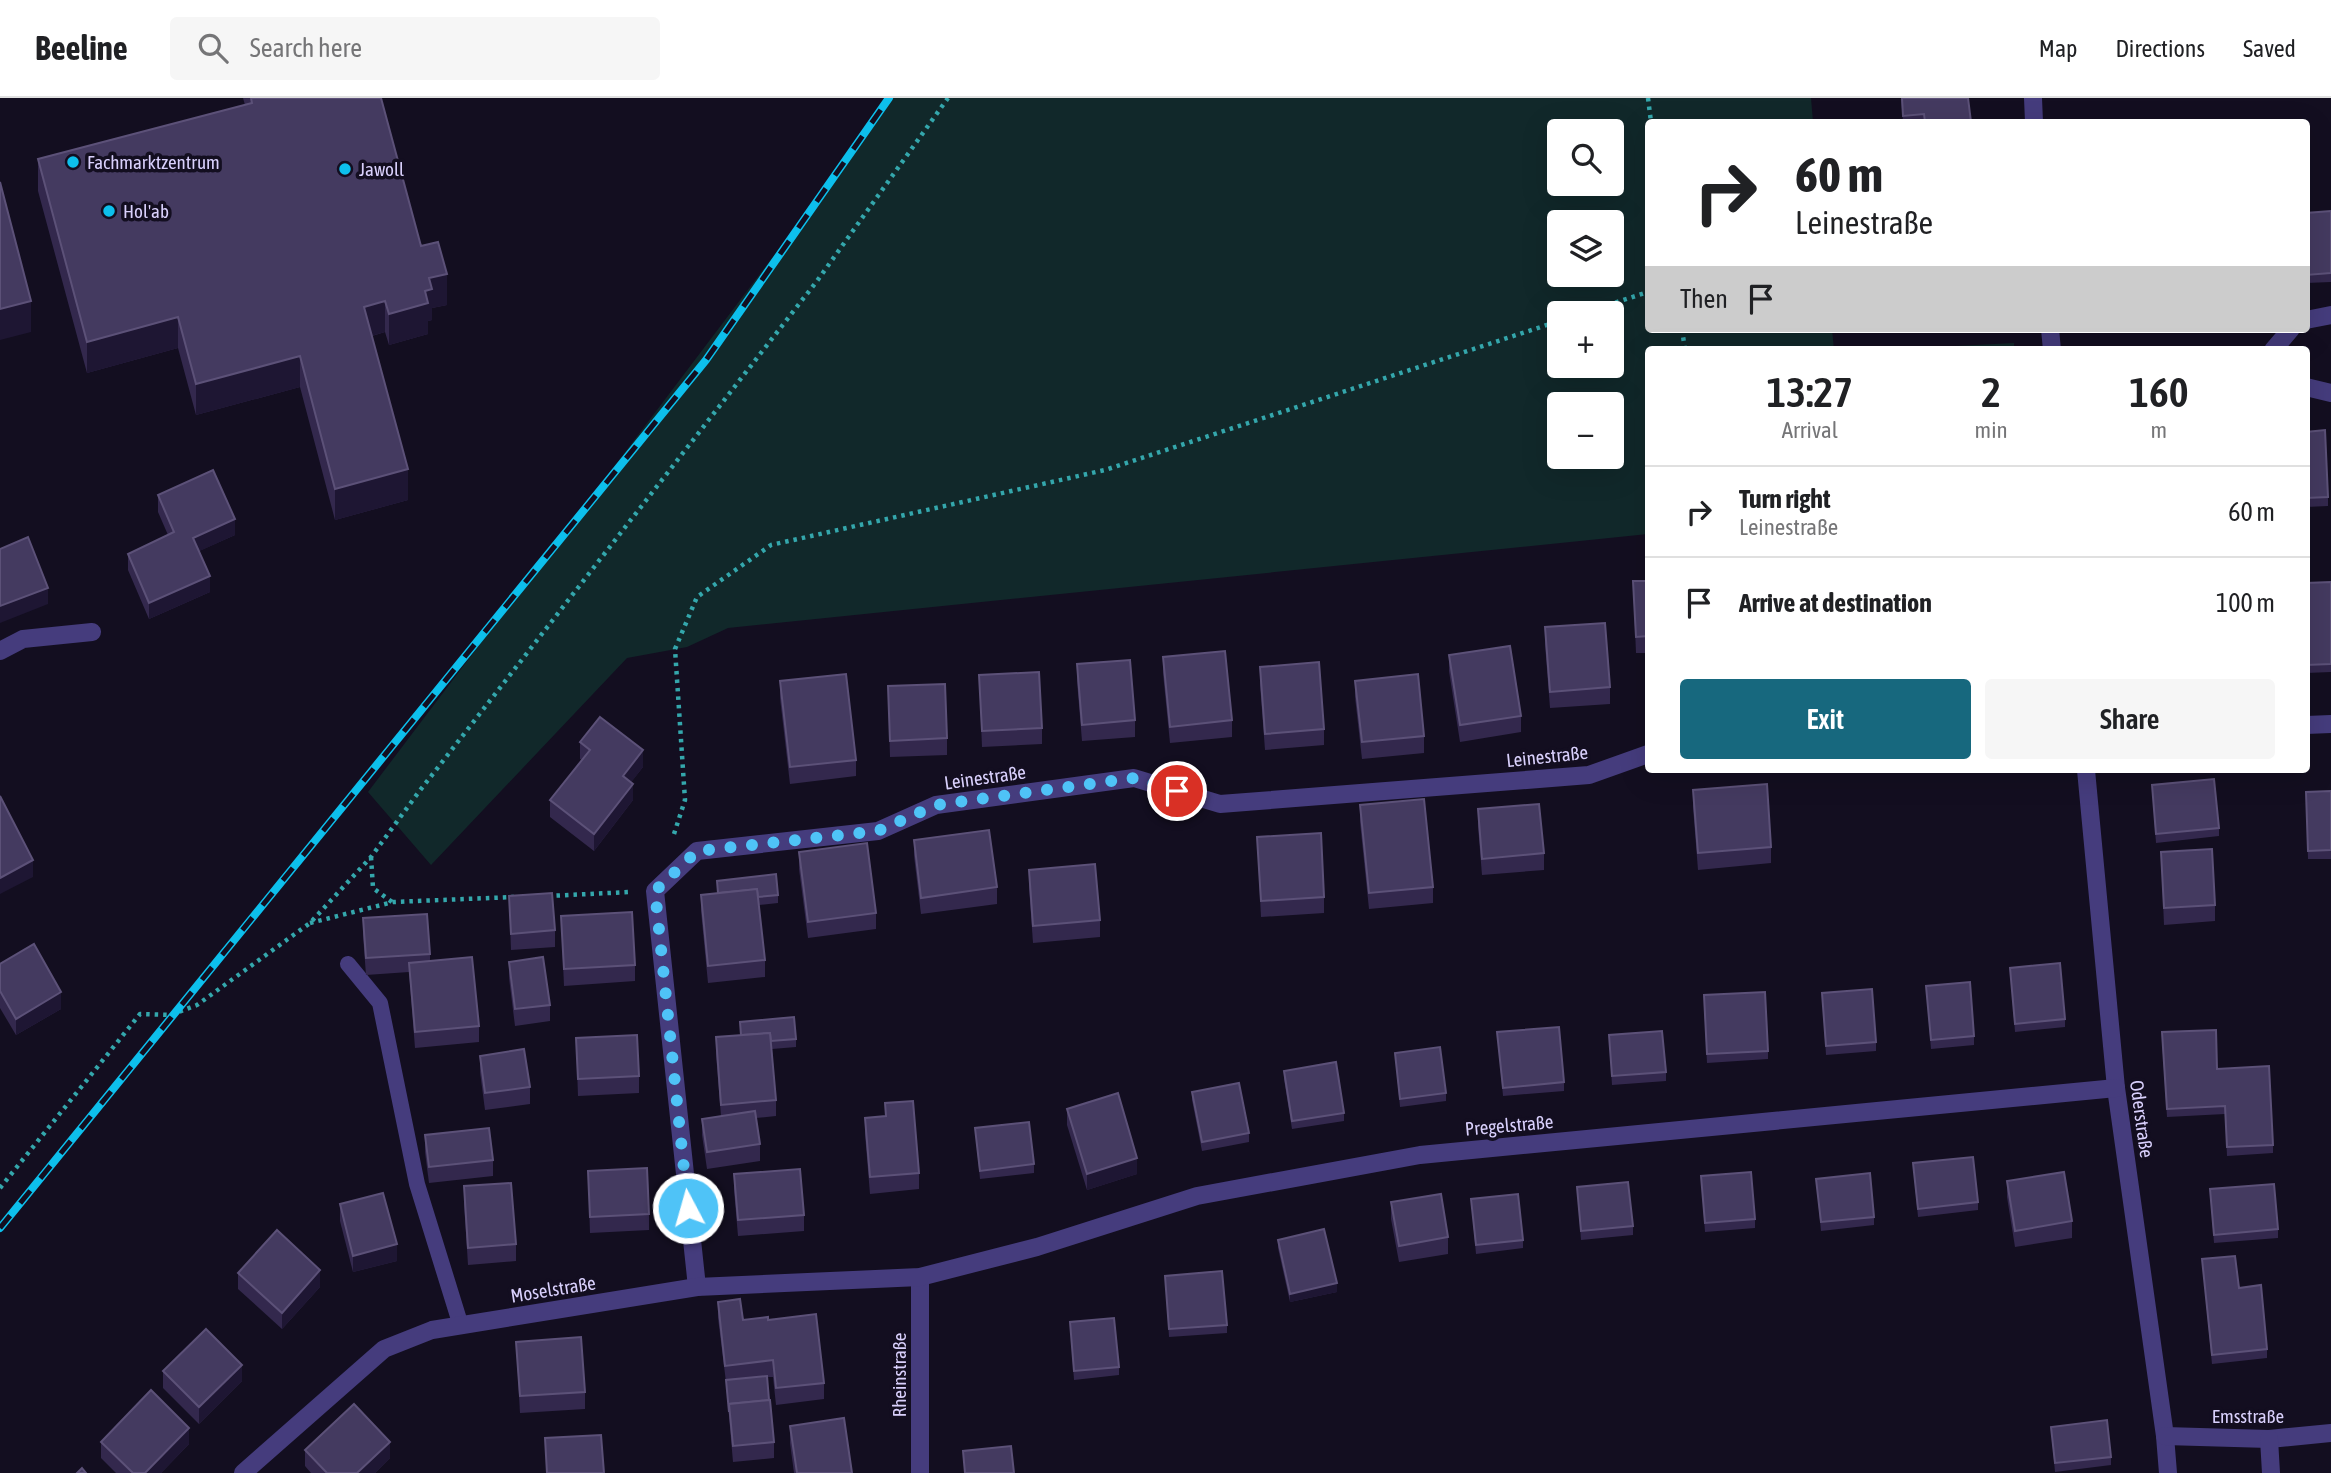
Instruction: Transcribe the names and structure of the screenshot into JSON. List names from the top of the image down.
{
  "streets": {
    "street": [
      "Leinestraße",
      "Oderstraße",
      "Pregelstraße",
      "Moselstraße",
      "Rheinstraße",
      "Emsstraße"
    ]
  },
  "crossings": [
    ["Oderstraße", "Pregelstraße"],
    ["Oderstraße", "Emsstraße"],
    ["Pregelstraße", "Moselstraße"],
    ["Pregelstraße", "Rheinstraße"],
    ["Moselstraße", "Rheinstraße"]
  ],
  "places": ["Fachmarktzentrum", "Jawoll", "Hol'ab"],
  "page": {
    "header": "Beeline",
    "search": "Search here",
    "nav": ["Map", "Directions", "Saved"],
    "map_buttons": ["+", "−"],
    "turn": ["60 m", "Leinestraße"],
    "then": "Then",
    "eta": [
      "13:27",
      "Arrival",
      "2",
      "min",
      "160",
      "m"
    ],
    "list": [
      {
        "name": "Turn right",
        "note": "Leinestraße",
        "value": "60 m"
      },
      {
        "name": "Arrive at destination",
        "value": "100 m"
      }
    ],
    "buttons": ["Exit", "Share"]
  }
}
